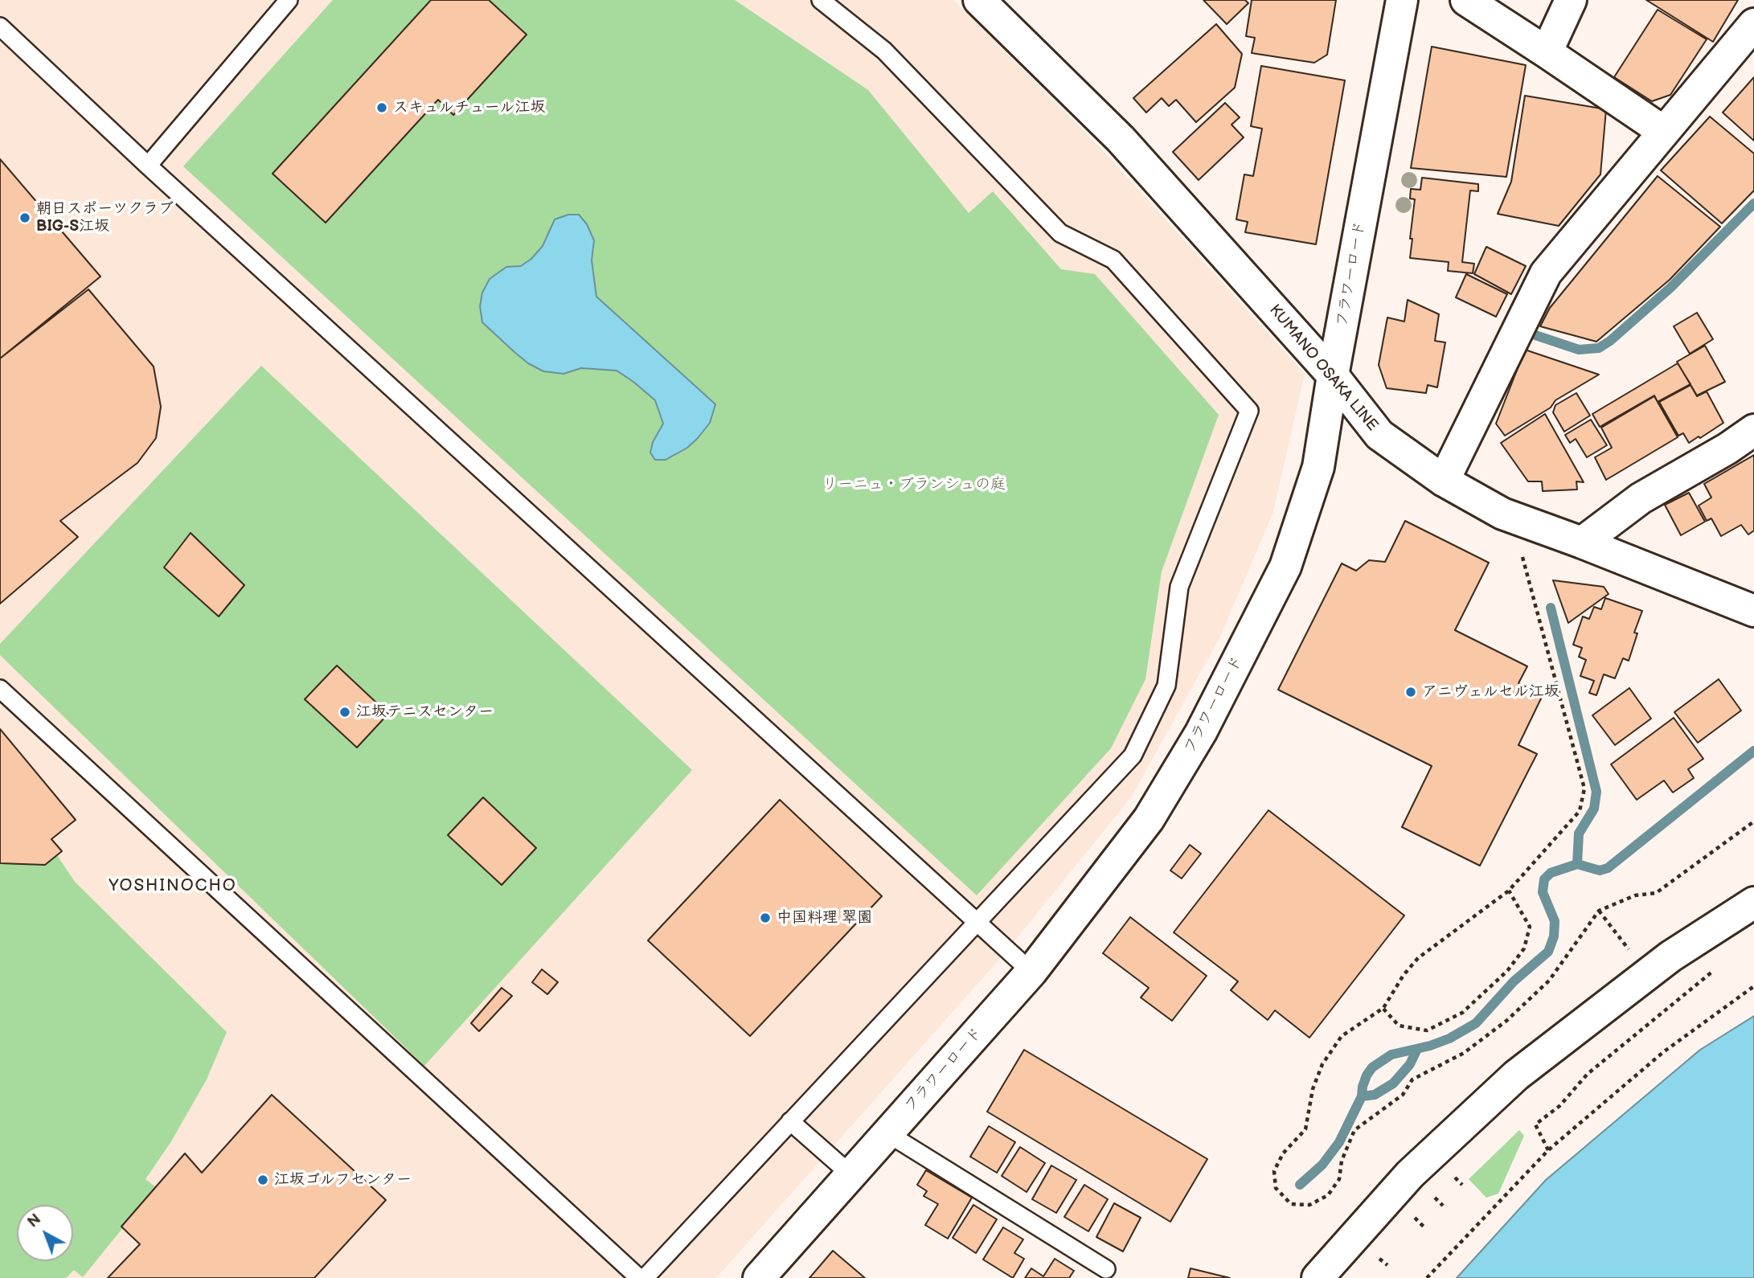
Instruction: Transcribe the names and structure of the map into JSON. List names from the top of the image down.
{
  "streets": {
    "street": ["フラワーロード", "KUMANO OSAKA LINE"]
  },
  "crossings": [
    ["フラワーロード", "KUMANO OSAKA LINE"]
  ],
  "districts": ["YOSHINOCHO"],
  "parks": ["リーニュ・ブランシュの庭"],
  "places": [
    "スキュルチュール江坂",
    "朝日スポーツクラブ BIG-S江坂",
    "アニヴェルセル江坂",
    "江坂テニスセンター",
    "中国料理 翠園",
    "江坂ゴルフセンター"
  ],
  "north": "top left"
}
